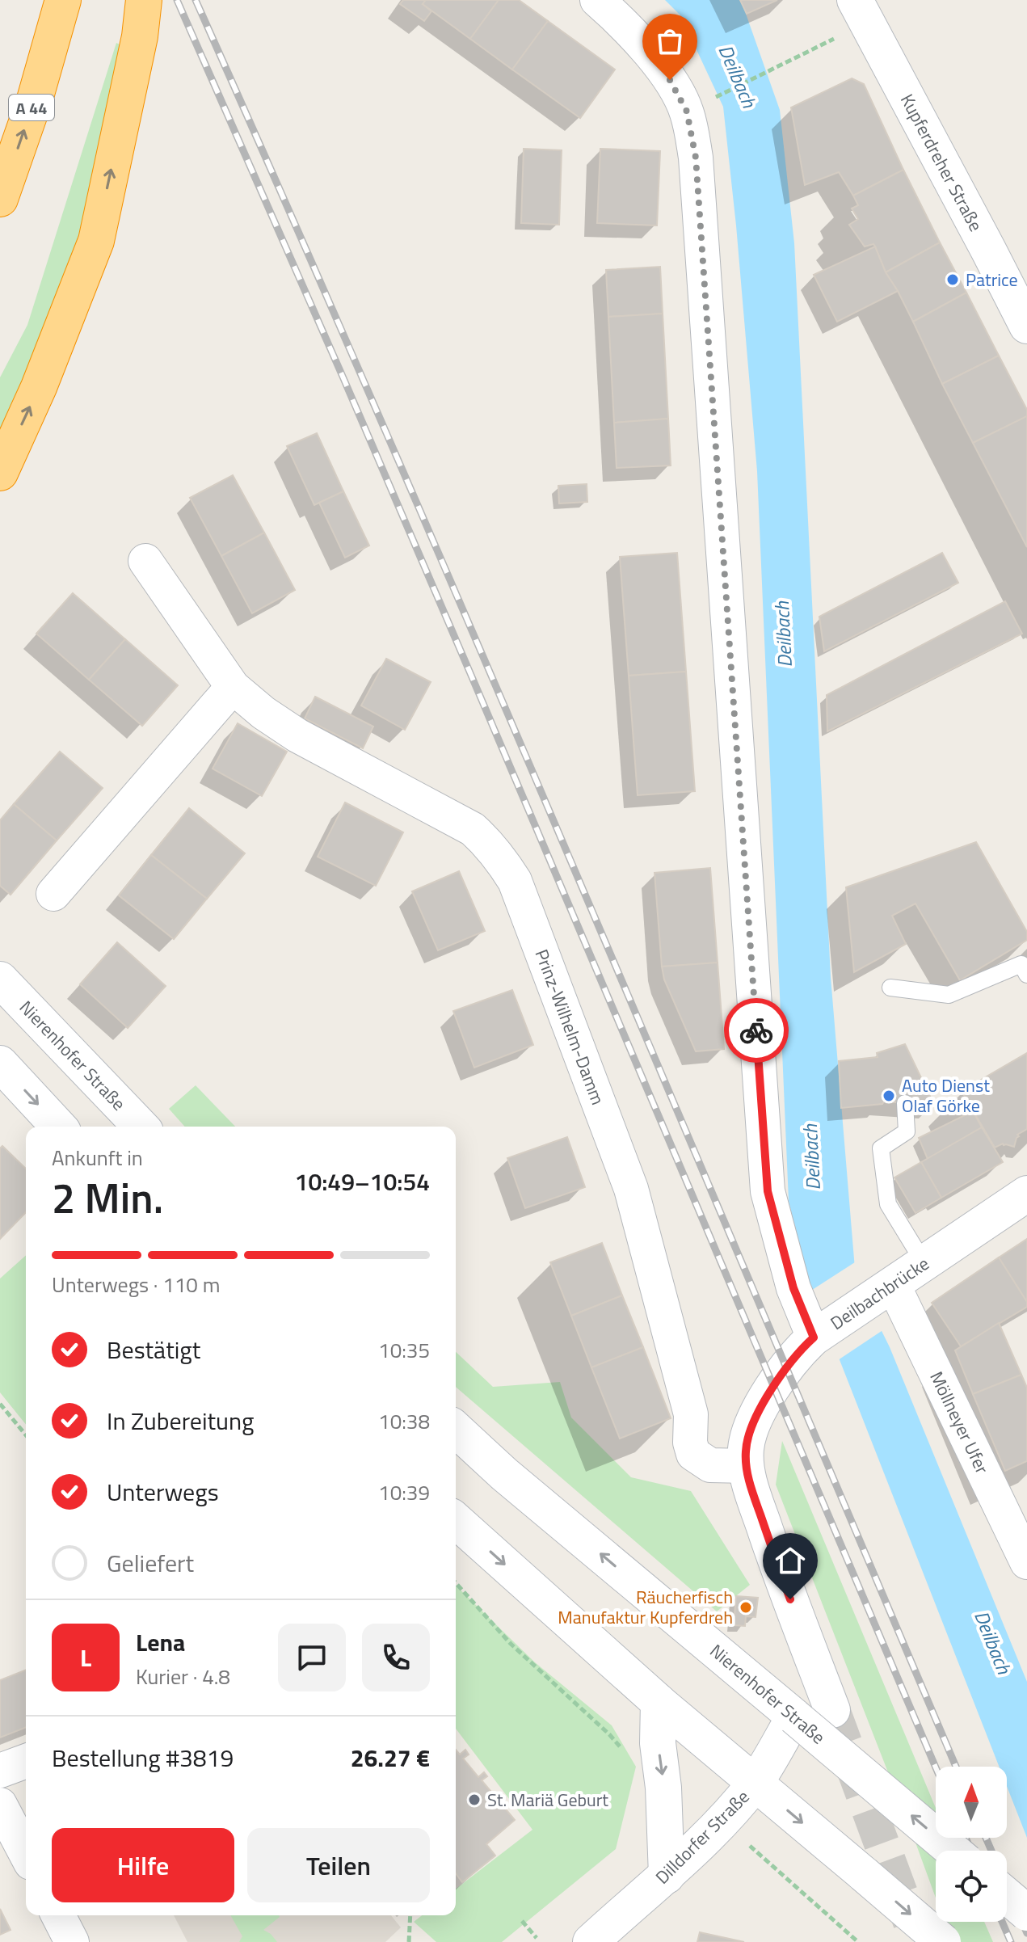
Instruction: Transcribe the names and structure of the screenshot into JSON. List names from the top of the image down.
{
  "streets": {
    "highway": ["A 44"],
    "main road": [
      "Kupferdreher Straße",
      "Nierenhofer Straße",
      "Deilbachbrücke",
      "Dilldorfer Straße"
    ],
    "street": ["Prinz-Wilhelm-Damm", "Möllneyer Ufer"]
  },
  "crossings": [
    ["Prinz-Wilhelm-Damm", "Deilbachbrücke"],
    ["Nierenhofer Straße", "Dilldorfer Straße"],
    ["Deilbachbrücke", "Möllneyer Ufer"]
  ],
  "water": ["Deilbach"],
  "places": [
    "Patrice",
    "Auto Dienst Olaf Görke",
    "Räucherfisch Manufaktur Kupferdreh",
    "St. Mariä Geburt"
  ],
  "north": "top",
  "page": {
    "heading": ["2 Min.", "Ankunft in", "10:49–10:54"],
    "panel": [
      "Lena",
      "Kurier · 4.8",
      "Bestellung #3819",
      "26.27 €"
    ],
    "bar": "Unterwegs · 110 m",
    "list": [
      ["Bestätigt", "10:35"],
      ["In Zubereitung", "10:38"],
      ["Unterwegs", "10:39"],
      "Geliefert"
    ],
    "round": "L",
    "buttons": ["Hilfe", "Teilen"]
  }
}
